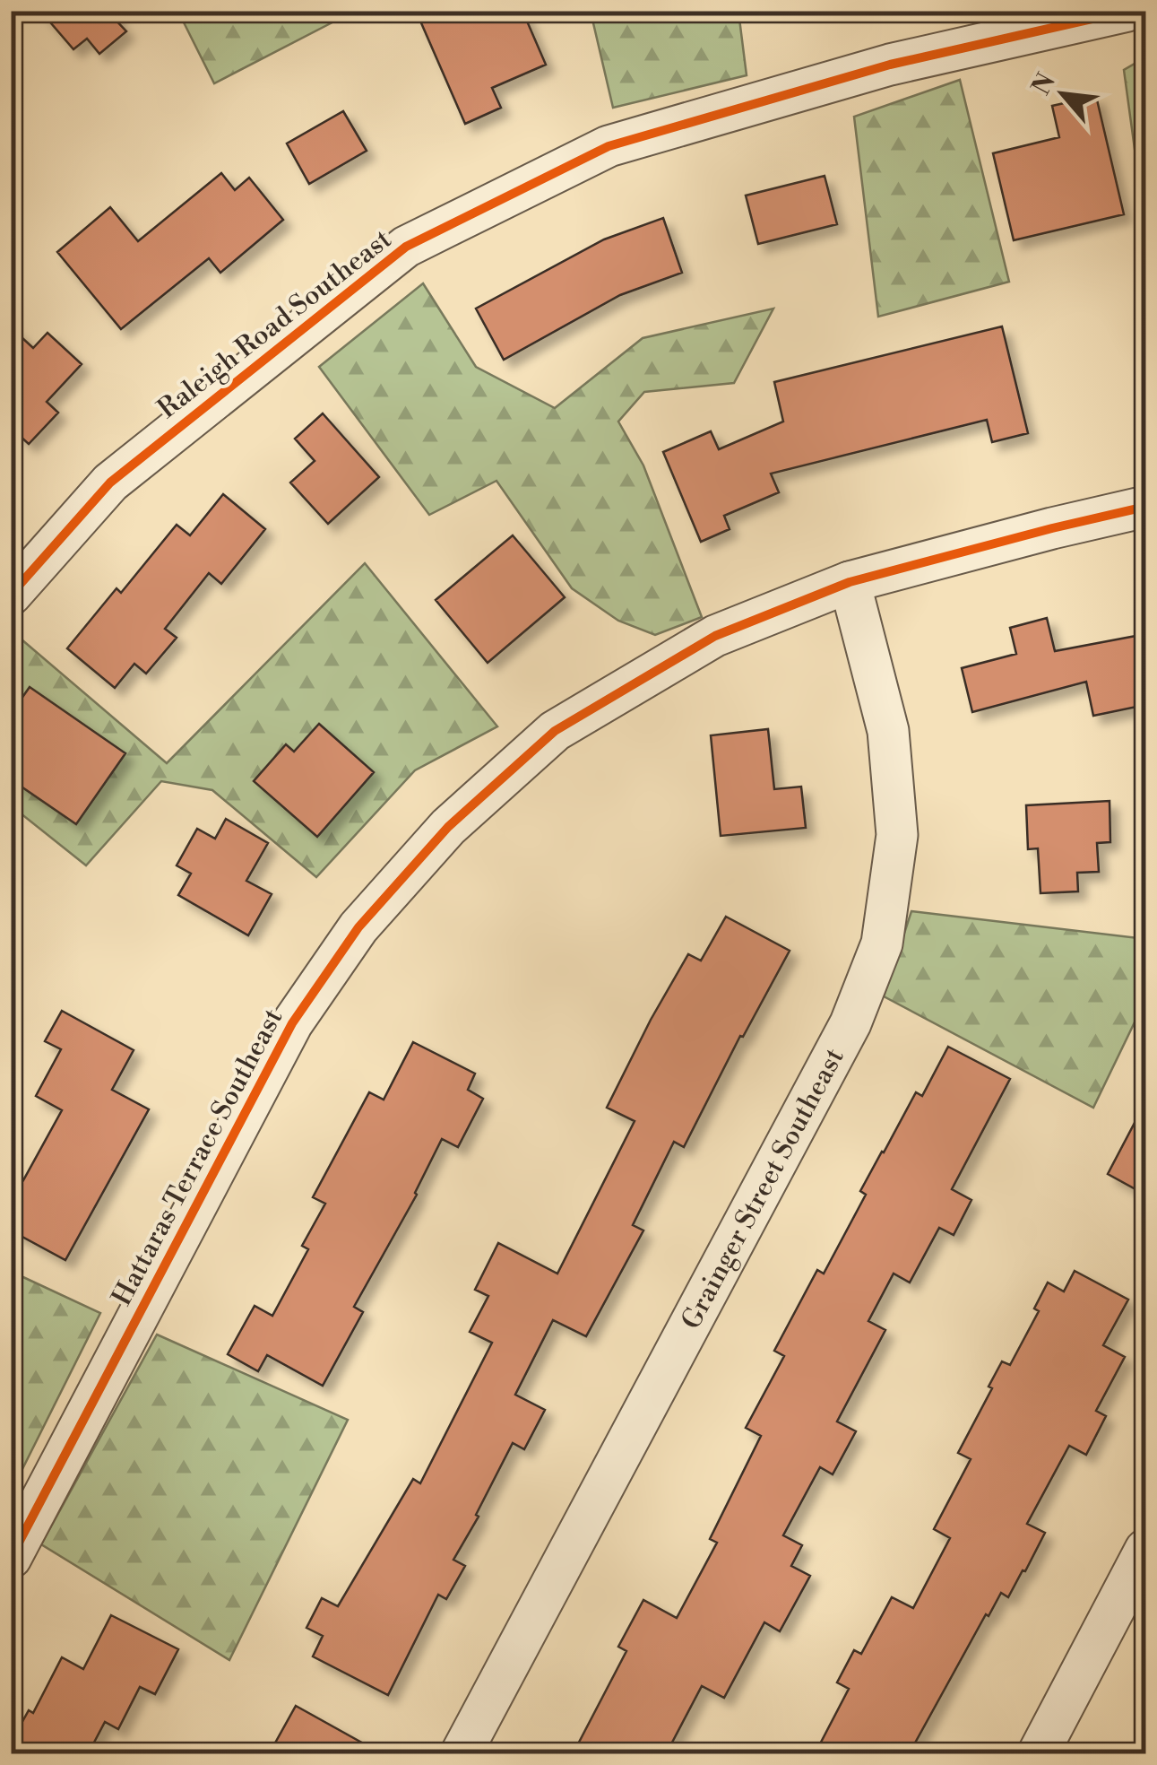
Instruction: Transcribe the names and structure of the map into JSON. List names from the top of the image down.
{
  "streets": {
    "street": ["Raleigh Road Southeast", "Hattaras Terrace Southeast", "Grainger Street Southeast"]
  },
  "crossings": [
    ["Hattaras Terrace Southeast", "Grainger Street Southeast"]
  ],
  "north": "top left"
}
